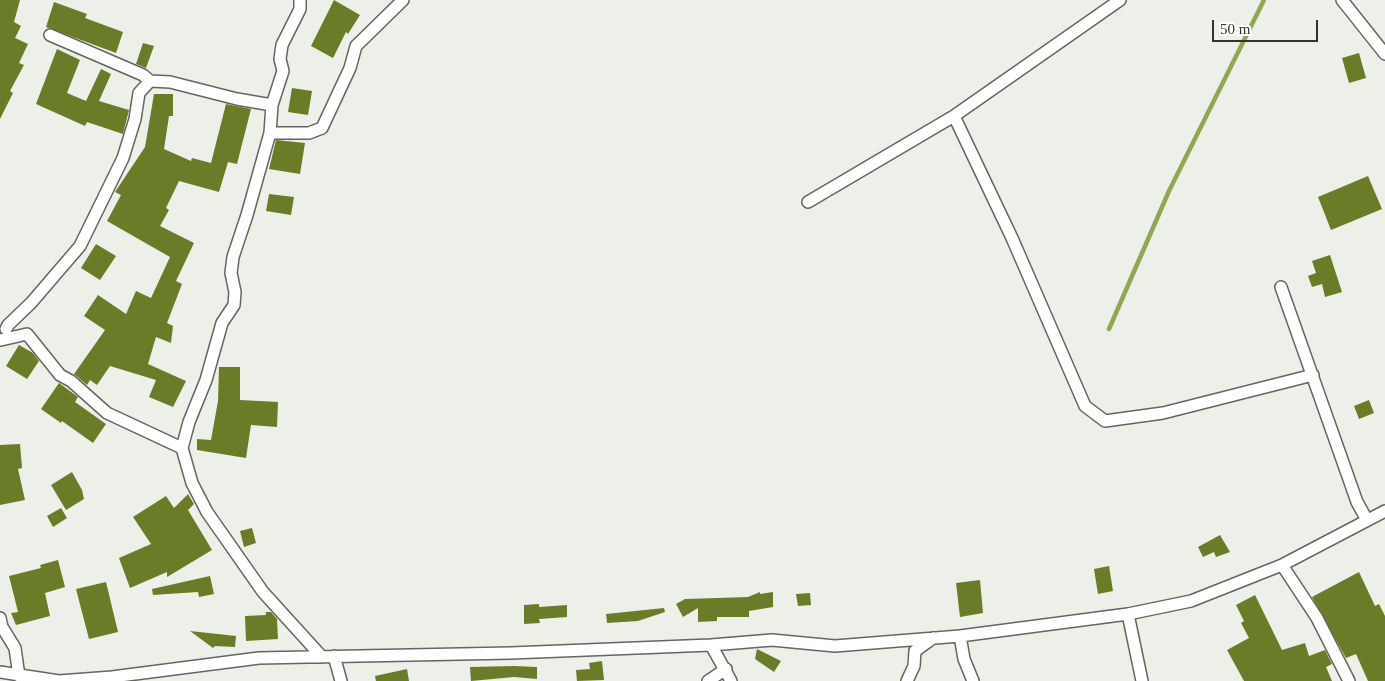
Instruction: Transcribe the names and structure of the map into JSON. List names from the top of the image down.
{
  "scale_bar": "50 m"
}
